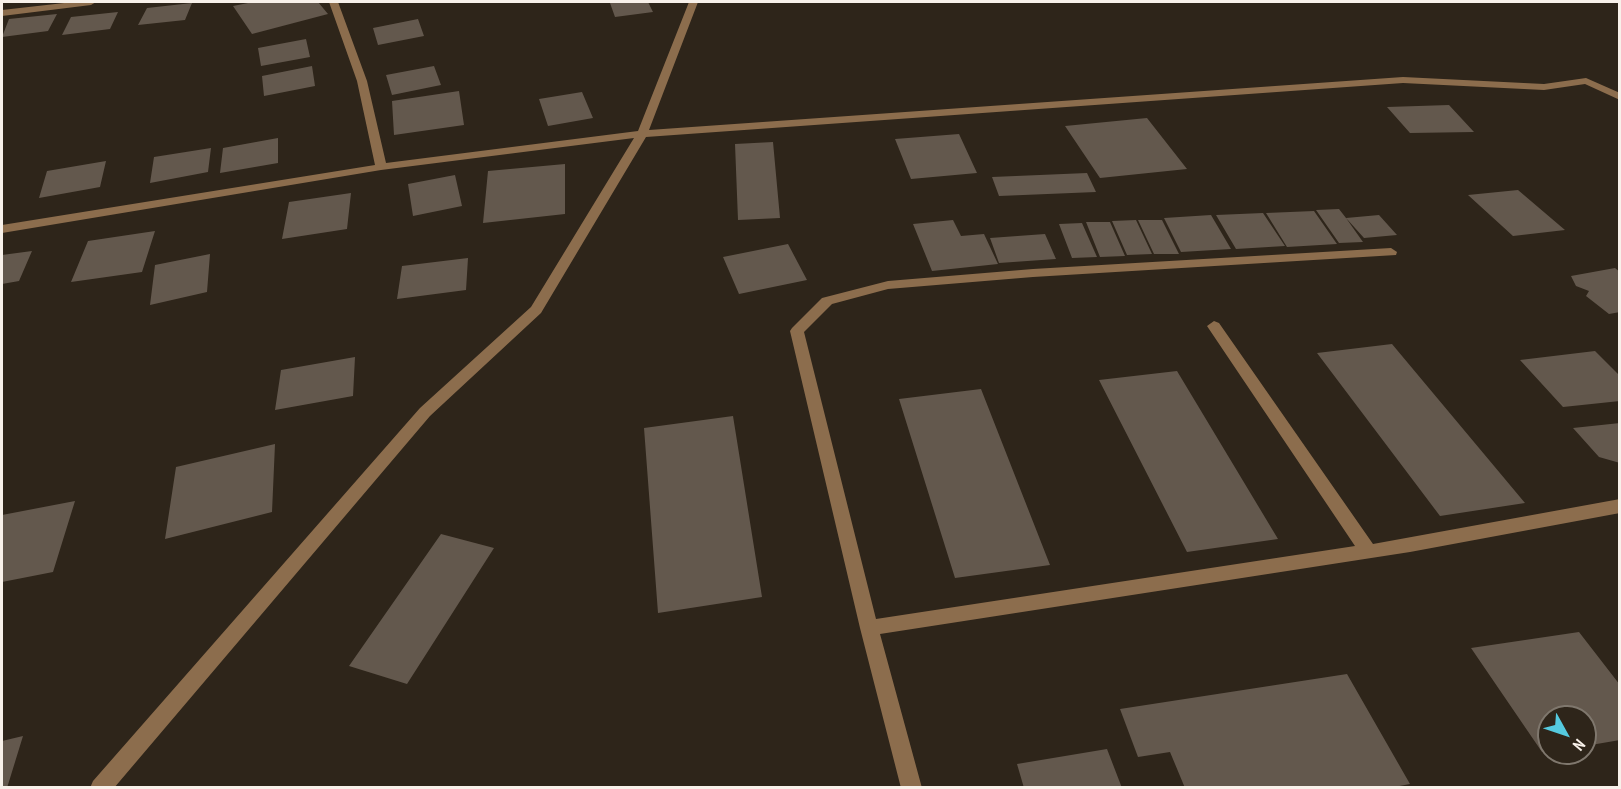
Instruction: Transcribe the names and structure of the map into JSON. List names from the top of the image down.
{
  "north": "bottom right"
}
